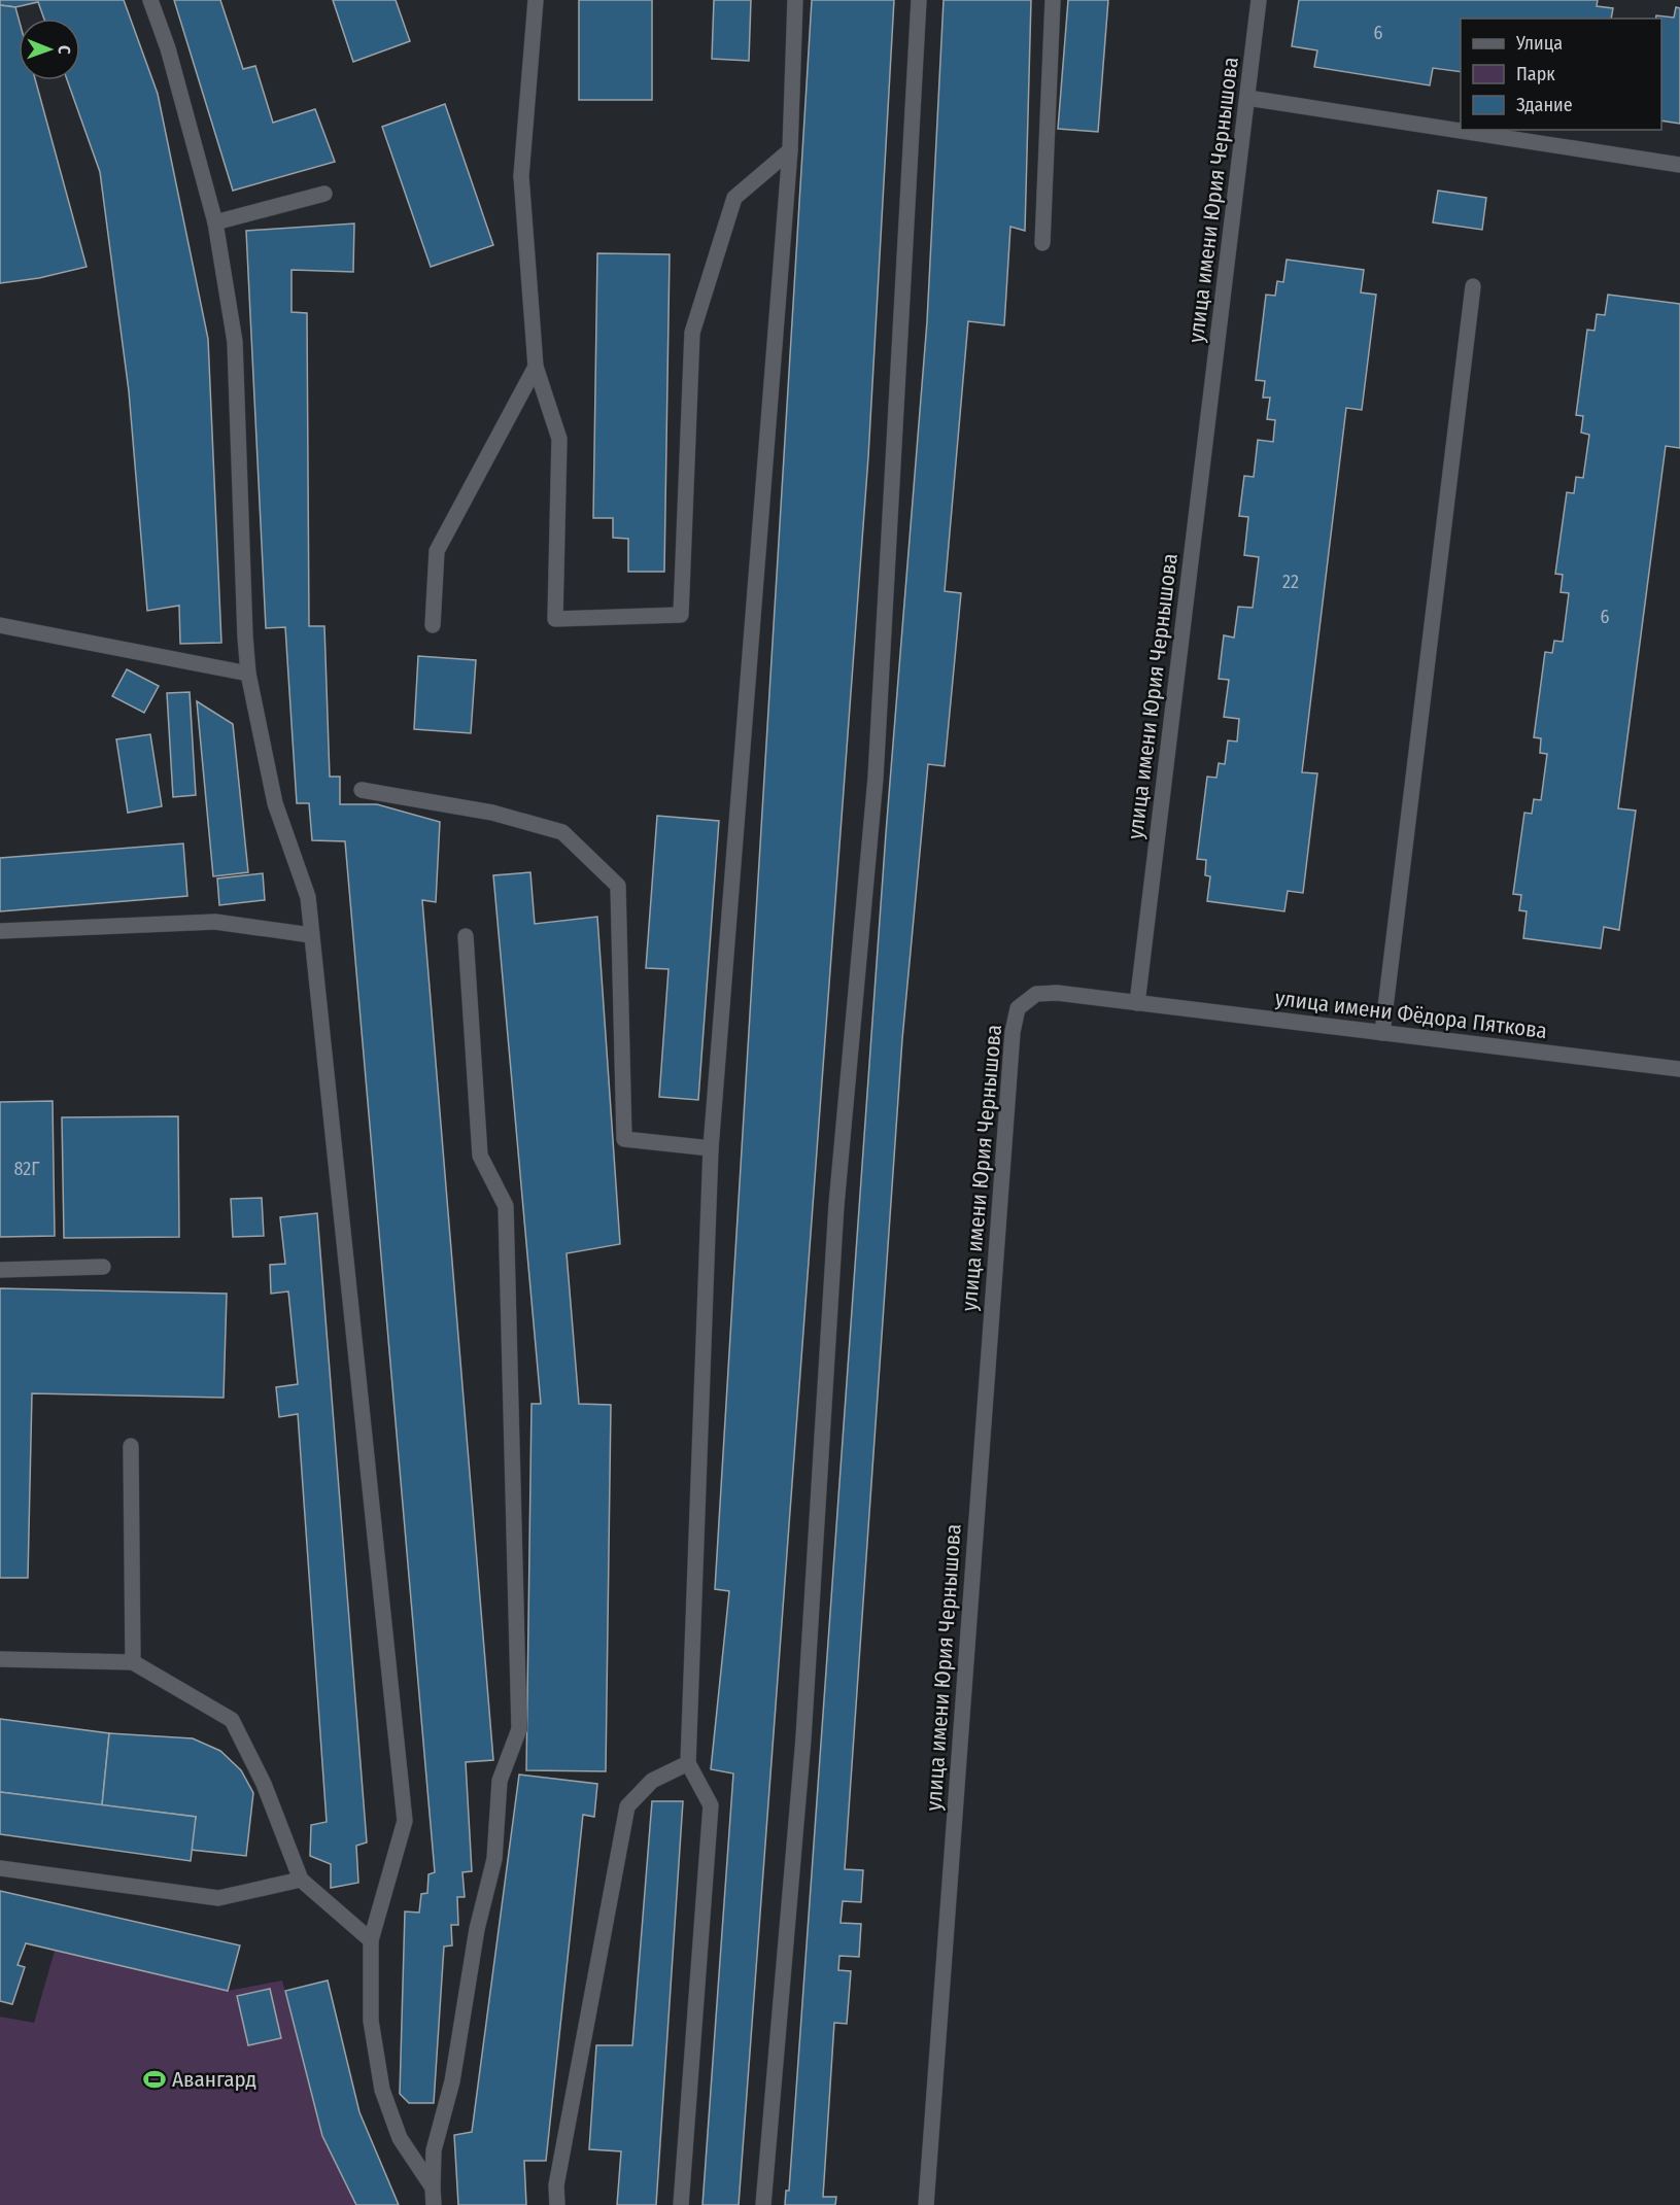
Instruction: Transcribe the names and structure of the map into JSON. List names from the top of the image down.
{
  "streets": {
    "street": ["улица имени Юрия Чернышова", "улица имени Фёдора Пяткова"]
  },
  "crossings": [
    ["улица имени Юрия Чернышова", "улица имени Фёдора Пяткова"]
  ],
  "places": {
    "sports": ["Авангард"]
  },
  "house_numbers": [
    "6",
    "22",
    "6",
    "82Г"
  ],
  "legend": ["Улица", "Парк", "Здание"],
  "north": "right"
}
